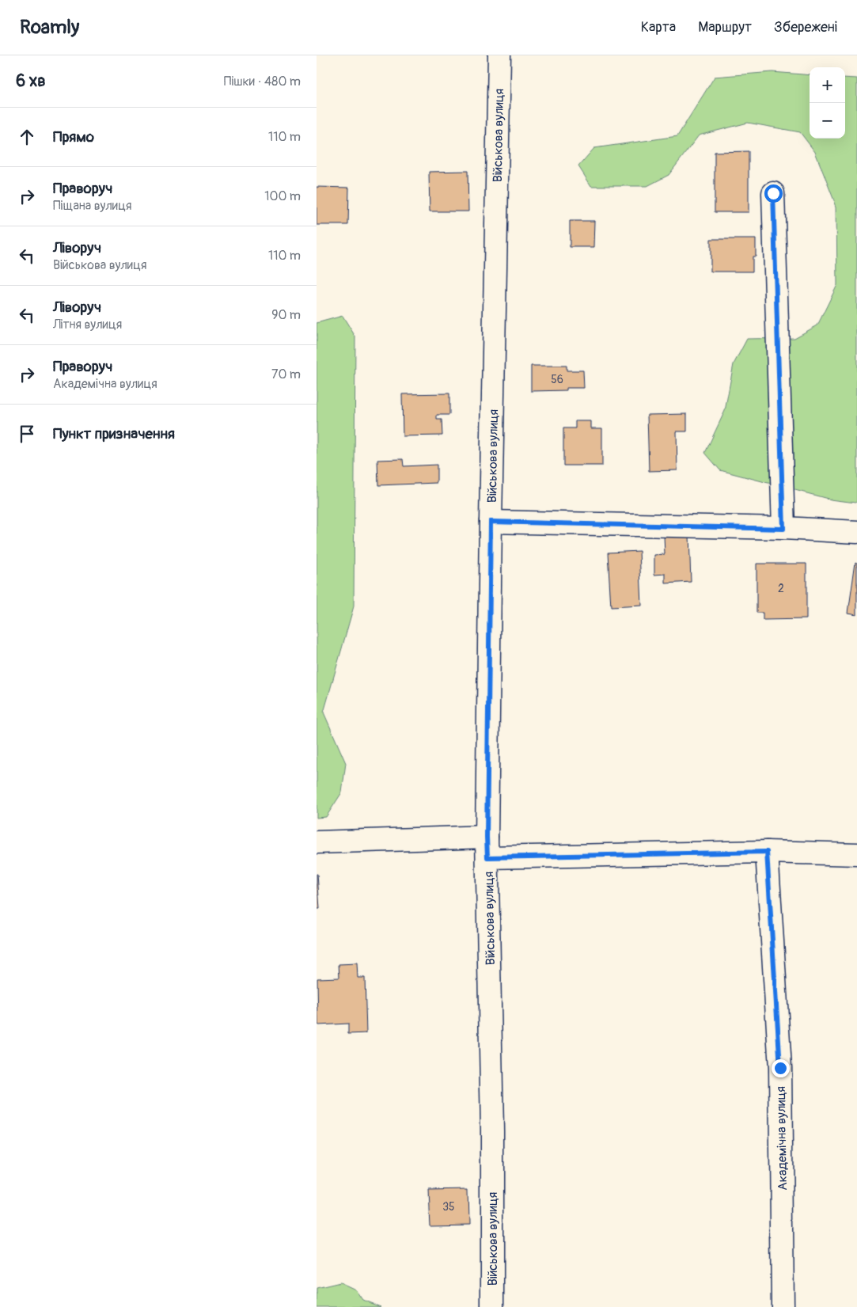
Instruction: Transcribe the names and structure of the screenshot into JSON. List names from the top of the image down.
{
  "streets": {
    "street": ["Військова вулиця", "Академічна вулиця"]
  },
  "house_numbers": ["56", "2", "35"],
  "page": {
    "header": "Roamly",
    "nav": ["Карта", "Маршрут", "Збережені"],
    "heading": ["6 хв", "Пішки · 480 m"],
    "map_buttons": ["+", "−"],
    "list": [
      ["Прямо", "110 m"],
      ["Праворуч", "Піщана вулиця", "100 m"],
      ["Ліворуч", "Військова вулиця", "110 m"],
      ["Ліворуч", "Літня вулиця", "90 m"],
      ["Праворуч", "Академічна вулиця", "70 m"],
      "Пункт призначення"
    ]
  }
}
